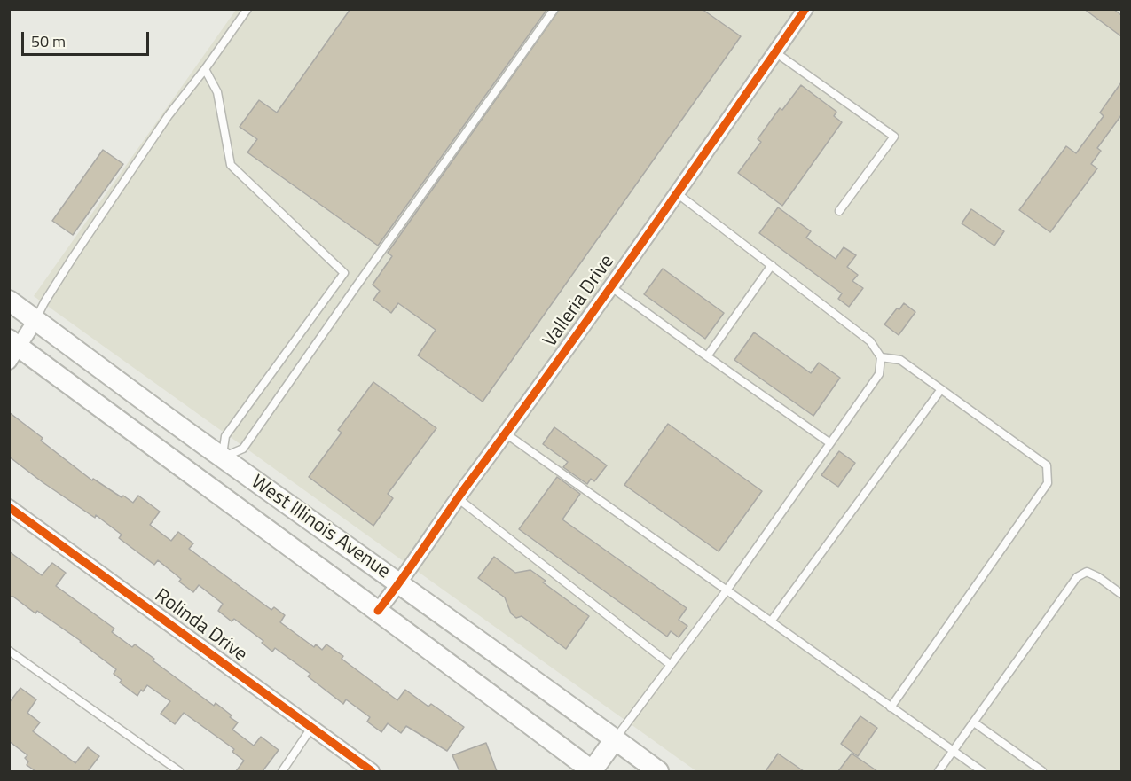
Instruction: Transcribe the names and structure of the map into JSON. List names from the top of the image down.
{
  "streets": {
    "main road": ["West Illinois Avenue"],
    "street": ["Valleria Drive", "Rolinda Drive"]
  },
  "crossings": [
    ["Valleria Drive", "West Illinois Avenue"]
  ],
  "scale_bar": "50 m"
}
